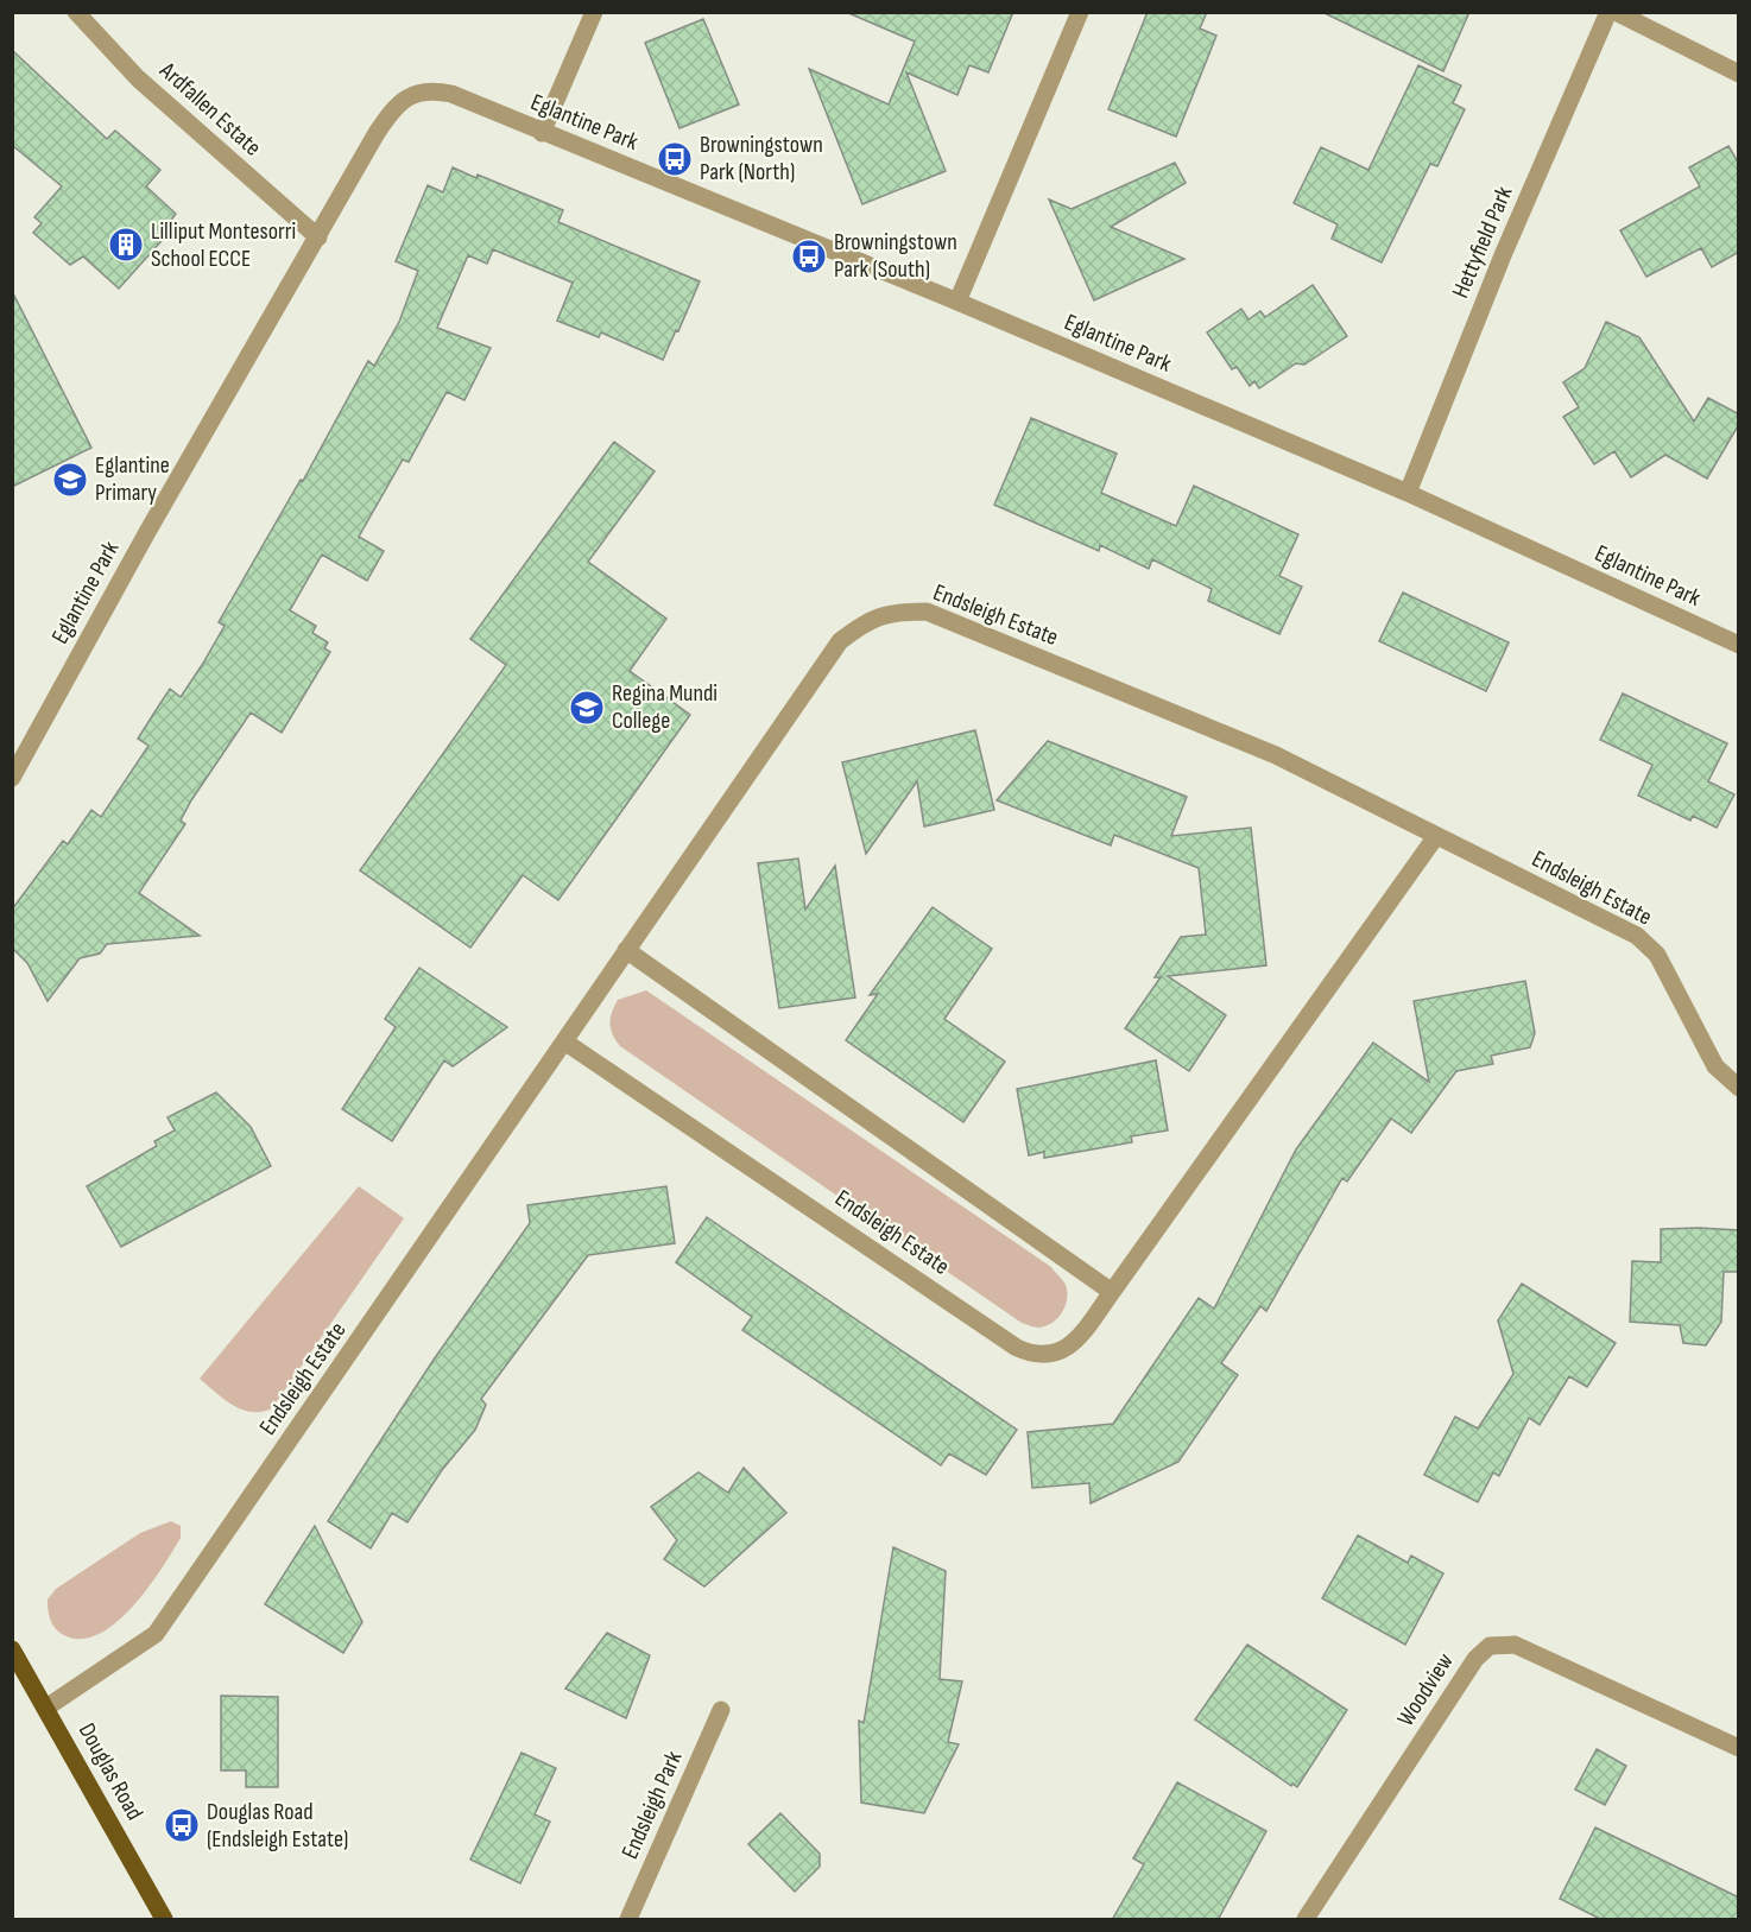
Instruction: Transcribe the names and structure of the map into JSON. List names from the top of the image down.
{
  "streets": {
    "main road": ["Douglas Road"],
    "street": [
      "Ardfallen Estate",
      "Eglantine Park",
      "Hettyfield Park",
      "Endsleigh Estate",
      "Woodview",
      "Endsleigh Park"
    ]
  },
  "crossings": [
    ["Ardfallen Estate", "Eglantine Park"],
    ["Eglantine Park", "Hettyfield Park"],
    ["Endsleigh Estate", "Douglas Road"]
  ],
  "places": {
    "bus stop": ["Browningstown Park (North)", "Browningstown Park (South)", "Douglas Road (Endsleigh Estate)"],
    "building": ["Lilliput Montesorri School ECCE"],
    "school or university": ["Eglantine Primary", "Regina Mundi College"]
  }
}
